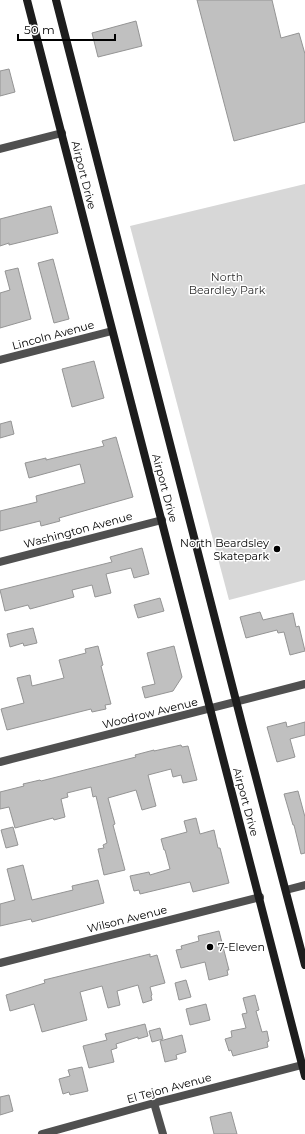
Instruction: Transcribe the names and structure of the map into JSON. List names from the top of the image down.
{
  "streets": {
    "main road": ["Airport Drive"],
    "street": [
      "Lincoln Avenue",
      "Washington Avenue",
      "Woodrow Avenue",
      "Wilson Avenue",
      "El Tejon Avenue"
    ]
  },
  "crossings": [
    ["Airport Drive", "Lincoln Avenue"],
    ["Airport Drive", "Washington Avenue"],
    ["Airport Drive", "Woodrow Avenue"],
    ["Airport Drive", "Wilson Avenue"],
    ["Airport Drive", "El Tejon Avenue"]
  ],
  "parks": ["North Beardley Park"],
  "places": ["North Beardsley Skatepark", "7-Eleven"],
  "scale_bar": "50 m"
}
